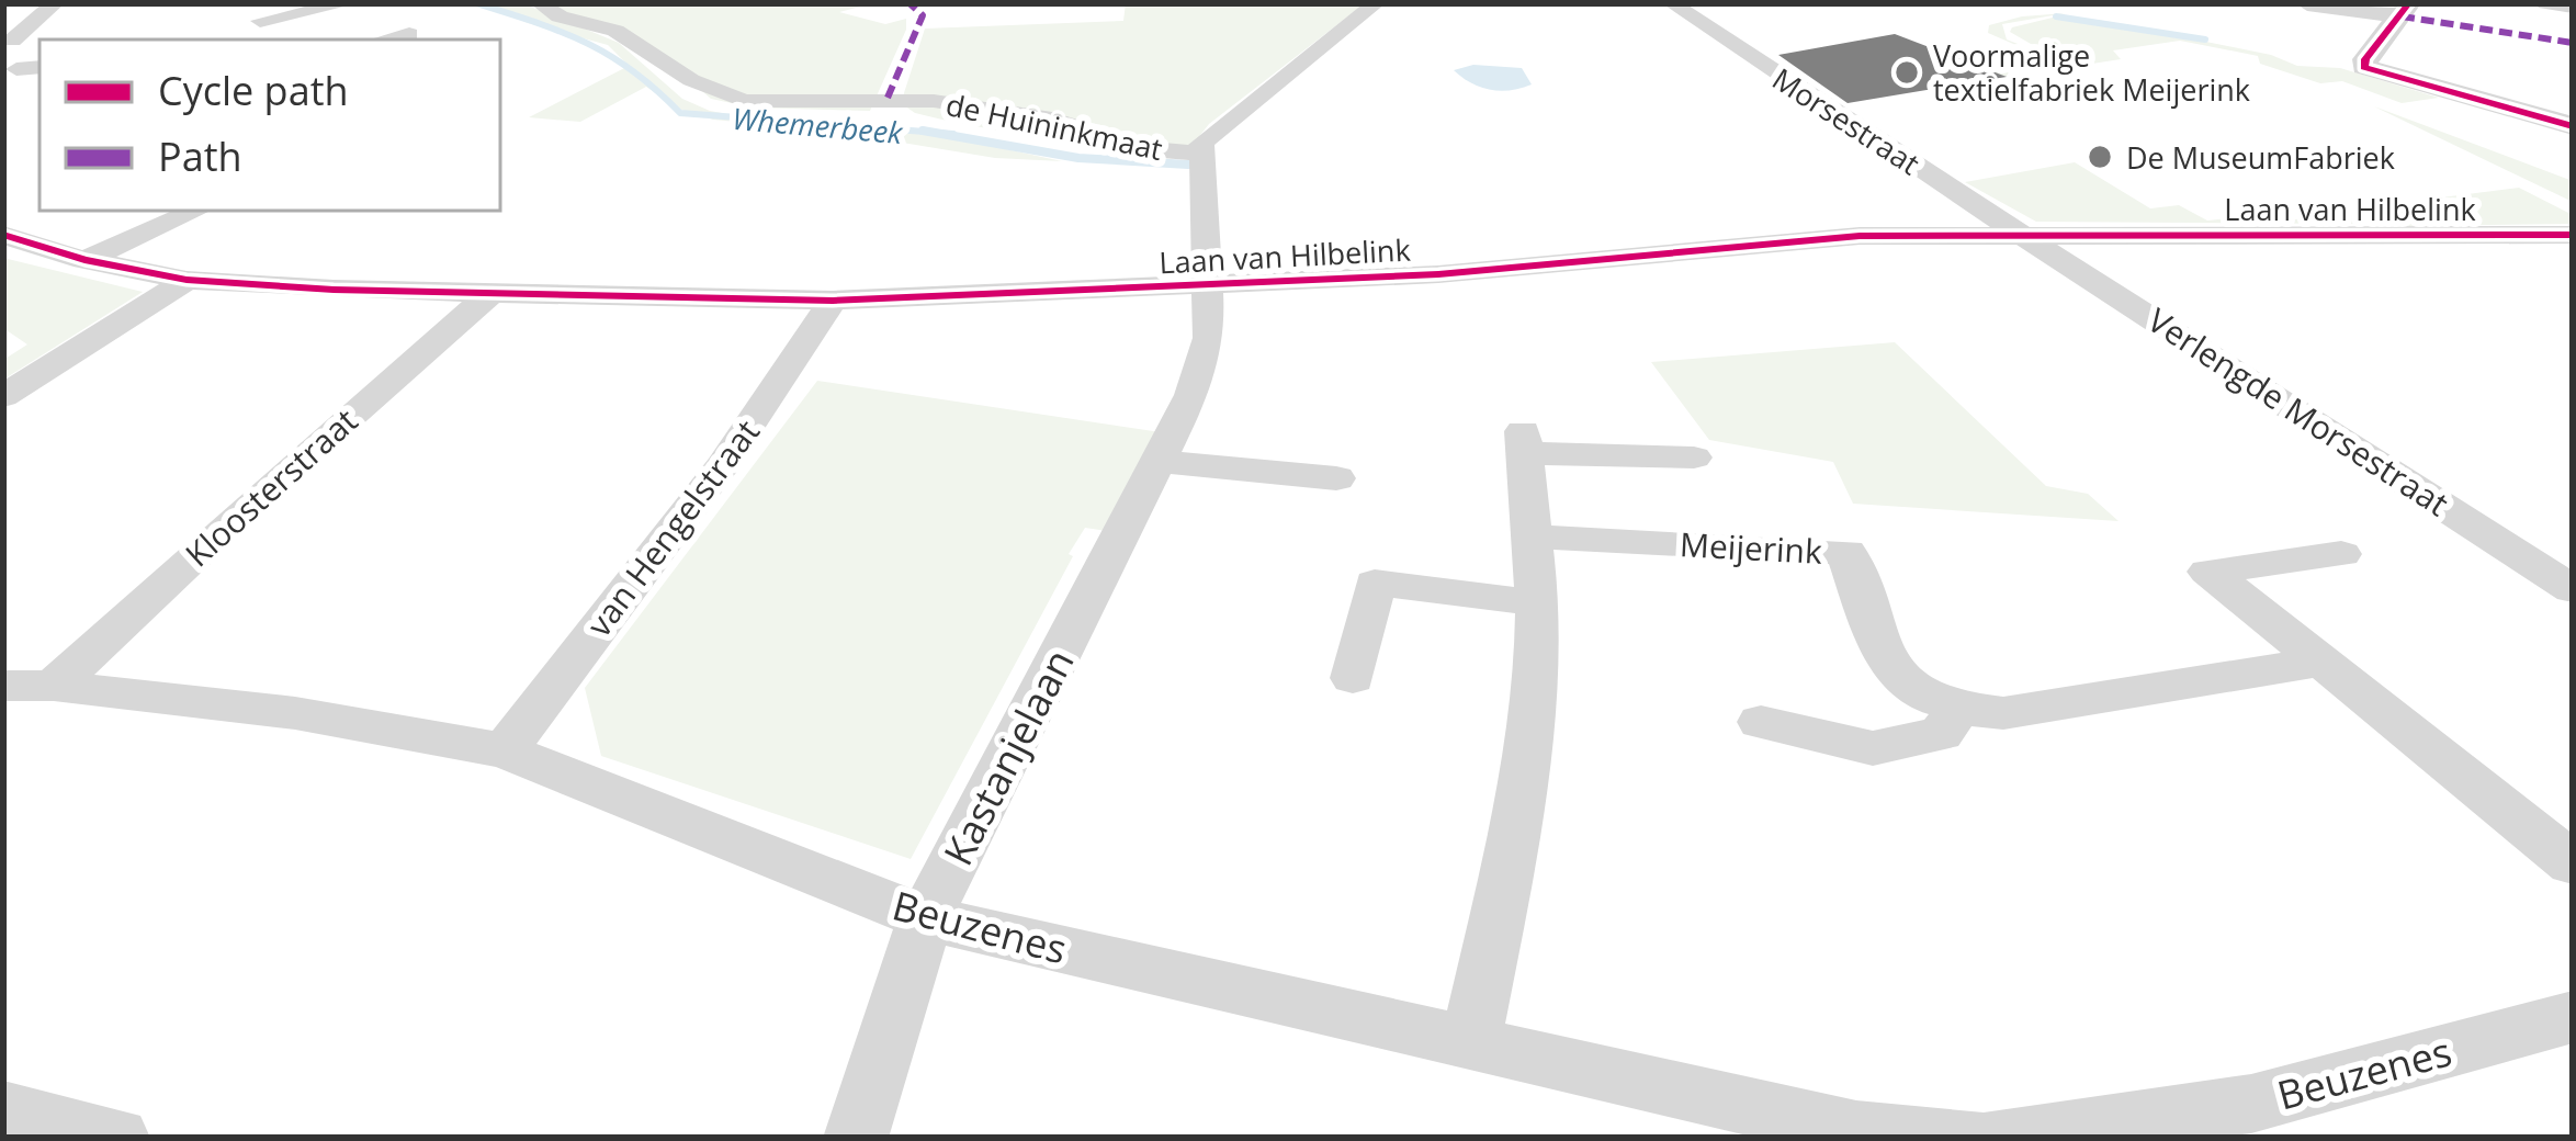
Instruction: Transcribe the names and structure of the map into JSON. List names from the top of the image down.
{
  "streets": {
    "street": [
      "Morsestraat",
      "de Huininkmaat",
      "Laan van Hilbelink",
      "Verlengde Morsestraat",
      "Kloosterstraat",
      "van Hengelstraat",
      "Meijerink",
      "Kastanjelaan",
      "Beuzenes"
    ]
  },
  "crossings": [
    ["Morsestraat", "Laan van Hilbelink"],
    ["Morsestraat", "Verlengde Morsestraat"],
    ["de Huininkmaat", "Kastanjelaan"],
    ["Laan van Hilbelink", "Verlengde Morsestraat"],
    ["Laan van Hilbelink", "Kloosterstraat"],
    ["Laan van Hilbelink", "van Hengelstraat"],
    ["Laan van Hilbelink", "Kastanjelaan"],
    ["Kloosterstraat", "Beuzenes"],
    ["van Hengelstraat", "Beuzenes"],
    ["Kastanjelaan", "Beuzenes"]
  ],
  "water": ["Whemerbeek"],
  "places": ["Voormalige textielfabriek Meijerink", "De MuseumFabriek"],
  "legend": ["Cycle path", "Path"]
}
